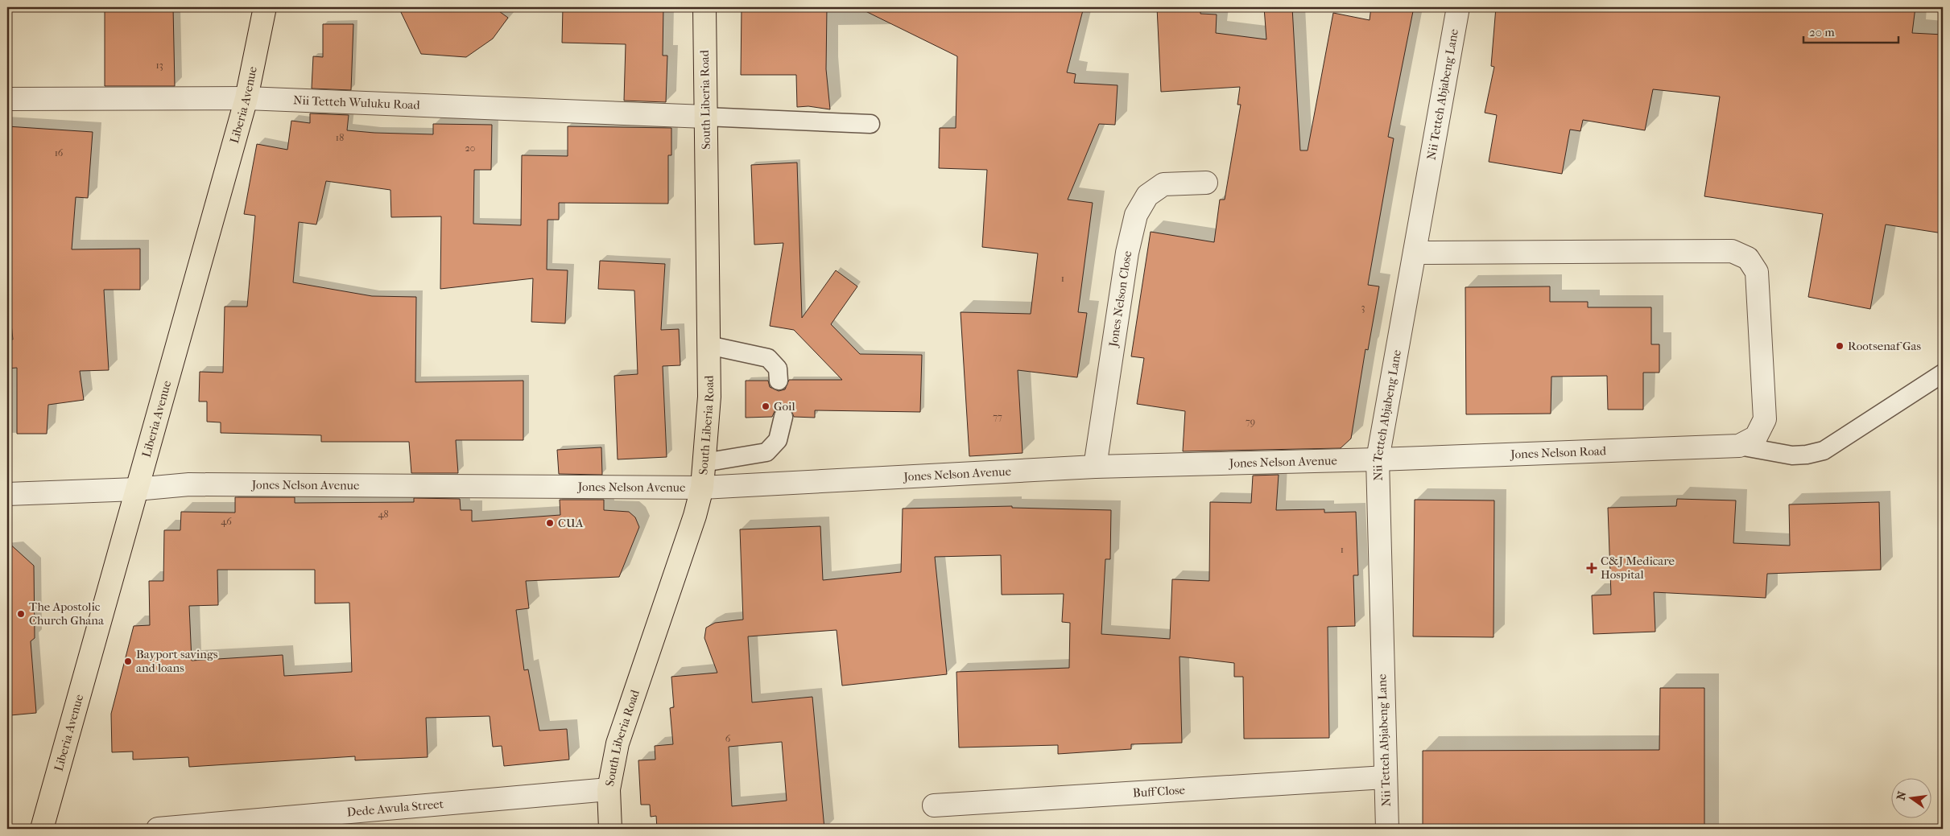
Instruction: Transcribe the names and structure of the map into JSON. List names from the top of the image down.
{
  "streets": {
    "main road": ["South Liberia Road", "Liberia Avenue"],
    "street": [
      "Nii Tetteh Abjabeng Lane",
      "Nii Tetteh Wuluku Road",
      "Jones Nelson Close",
      "Jones Nelson Road",
      "Jones Nelson Avenue",
      "Buff Close",
      "Dede Awula Street"
    ]
  },
  "crossings": [
    ["Nii Tetteh Abjabeng Lane", "Jones Nelson Road"],
    ["Nii Tetteh Abjabeng Lane", "Jones Nelson Avenue"],
    ["Nii Tetteh Abjabeng Lane", "Buff Close"],
    ["South Liberia Road", "Nii Tetteh Wuluku Road"],
    ["South Liberia Road", "Jones Nelson Avenue"],
    ["South Liberia Road", "Dede Awula Street"],
    ["Nii Tetteh Wuluku Road", "Liberia Avenue"],
    ["Liberia Avenue", "Jones Nelson Avenue"],
    ["Jones Nelson Close", "Jones Nelson Avenue"],
    ["Jones Nelson Road", "Jones Nelson Avenue"]
  ],
  "places": {
    "other": [
      "Rootsenaf Gas",
      "Goil",
      "CUA",
      "The Apostolic Church Ghana",
      "Bayport savings and loans"
    ],
    "health": ["C&J Medicare Hospital"]
  },
  "house_numbers": [
    "13",
    "18",
    "20",
    "16",
    "1",
    "3",
    "77",
    "79",
    "48",
    "46",
    "1",
    "6"
  ],
  "scale_bar": "20 m",
  "north": "left"
}
